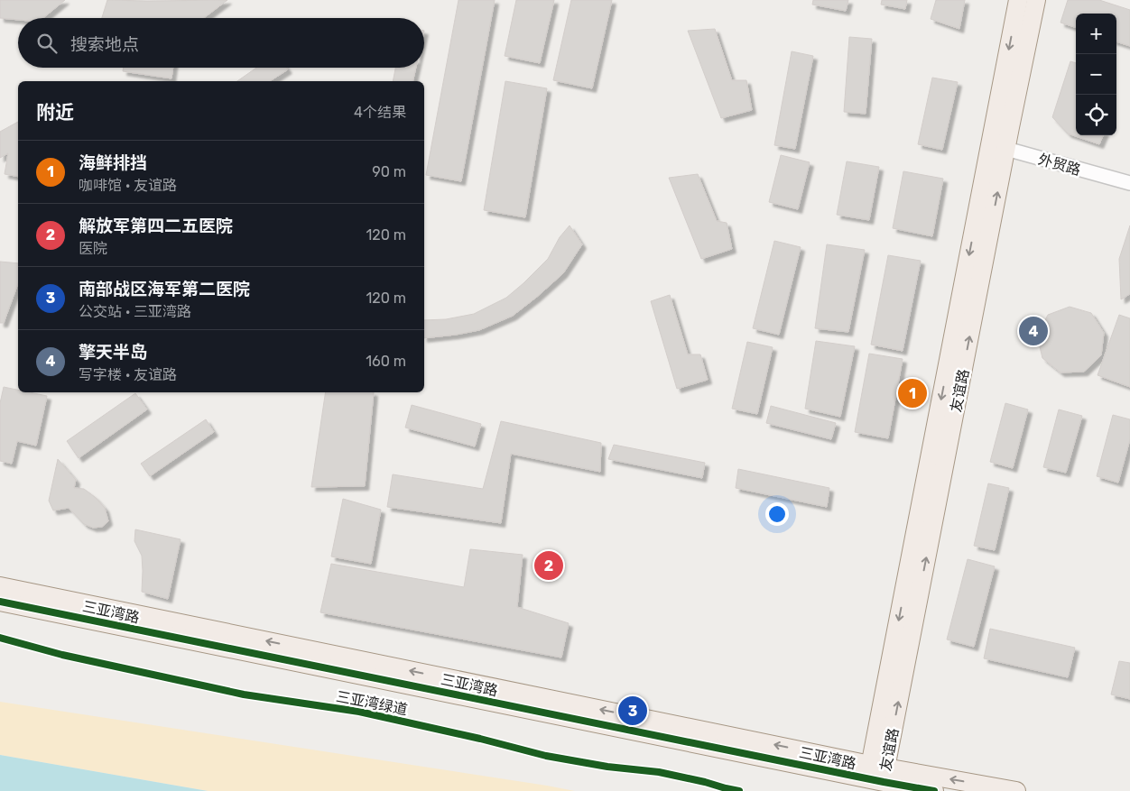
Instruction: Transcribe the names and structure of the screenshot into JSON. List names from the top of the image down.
{
  "streets": {
    "main road": ["友谊路", "三亚湾路"],
    "street": ["外贸路"],
    "cycle path": ["三亚湾绿道"]
  },
  "crossings": [
    ["外贸路", "友谊路"],
    ["友谊路", "三亚湾路"]
  ],
  "page": {
    "map_buttons": ["+", "−"],
    "search": "搜索地点",
    "heading": ["附近", "4个结果"],
    "list": [
      {
        "mark": "1",
        "name": "海鲜排挡",
        "note": "咖啡馆 · 友谊路",
        "value": "90 m"
      },
      {
        "mark": "2",
        "name": "解放军第四二五医院",
        "note": "医院",
        "value": "120 m"
      },
      {
        "mark": "3",
        "name": "南部战区海军第二医院",
        "note": "公交站 · 三亚湾路",
        "value": "120 m"
      },
      {
        "mark": "4",
        "name": "擎天半岛",
        "note": "写字楼 · 友谊路",
        "value": "160 m"
      }
    ],
    "pins": [
      "4",
      "1",
      "2",
      "3"
    ]
  }
}
